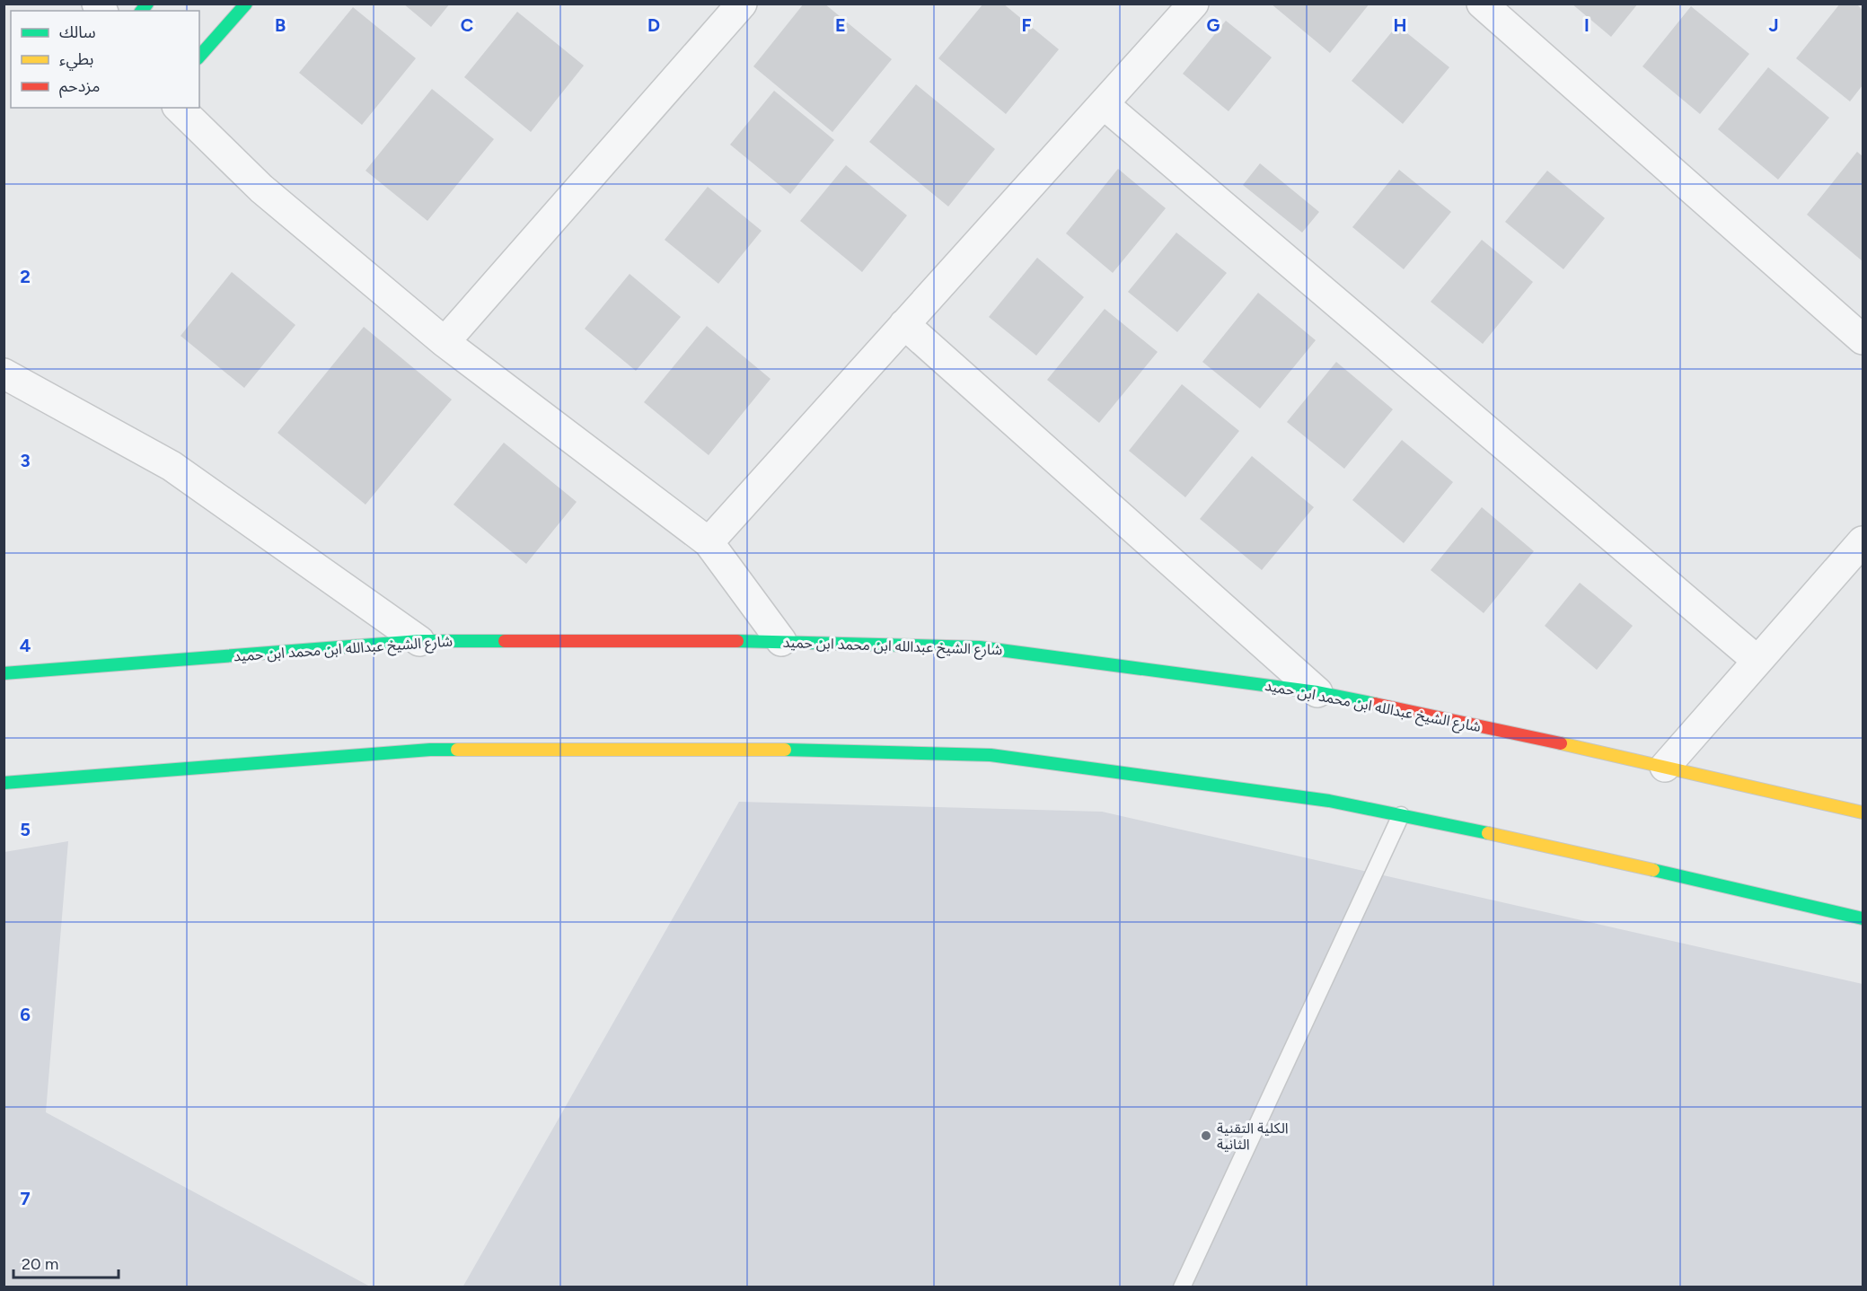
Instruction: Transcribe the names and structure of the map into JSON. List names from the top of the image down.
{
  "streets": {
    "street": ["شارع الشيخ عبدالله ابن محمد ابن حميد"]
  },
  "places": ["الكلية التقنية الثانية"],
  "legend": ["سالك", "بطيء", "مزدحم"],
  "scale_bar": "20 m",
  "grid": {
    "columns": [
      "B",
      "C",
      "D",
      "E",
      "F",
      "G",
      "H",
      "I",
      "J"
    ],
    "rows": [
      "2",
      "3",
      "4",
      "5",
      "6",
      "7"
    ]
  }
}
